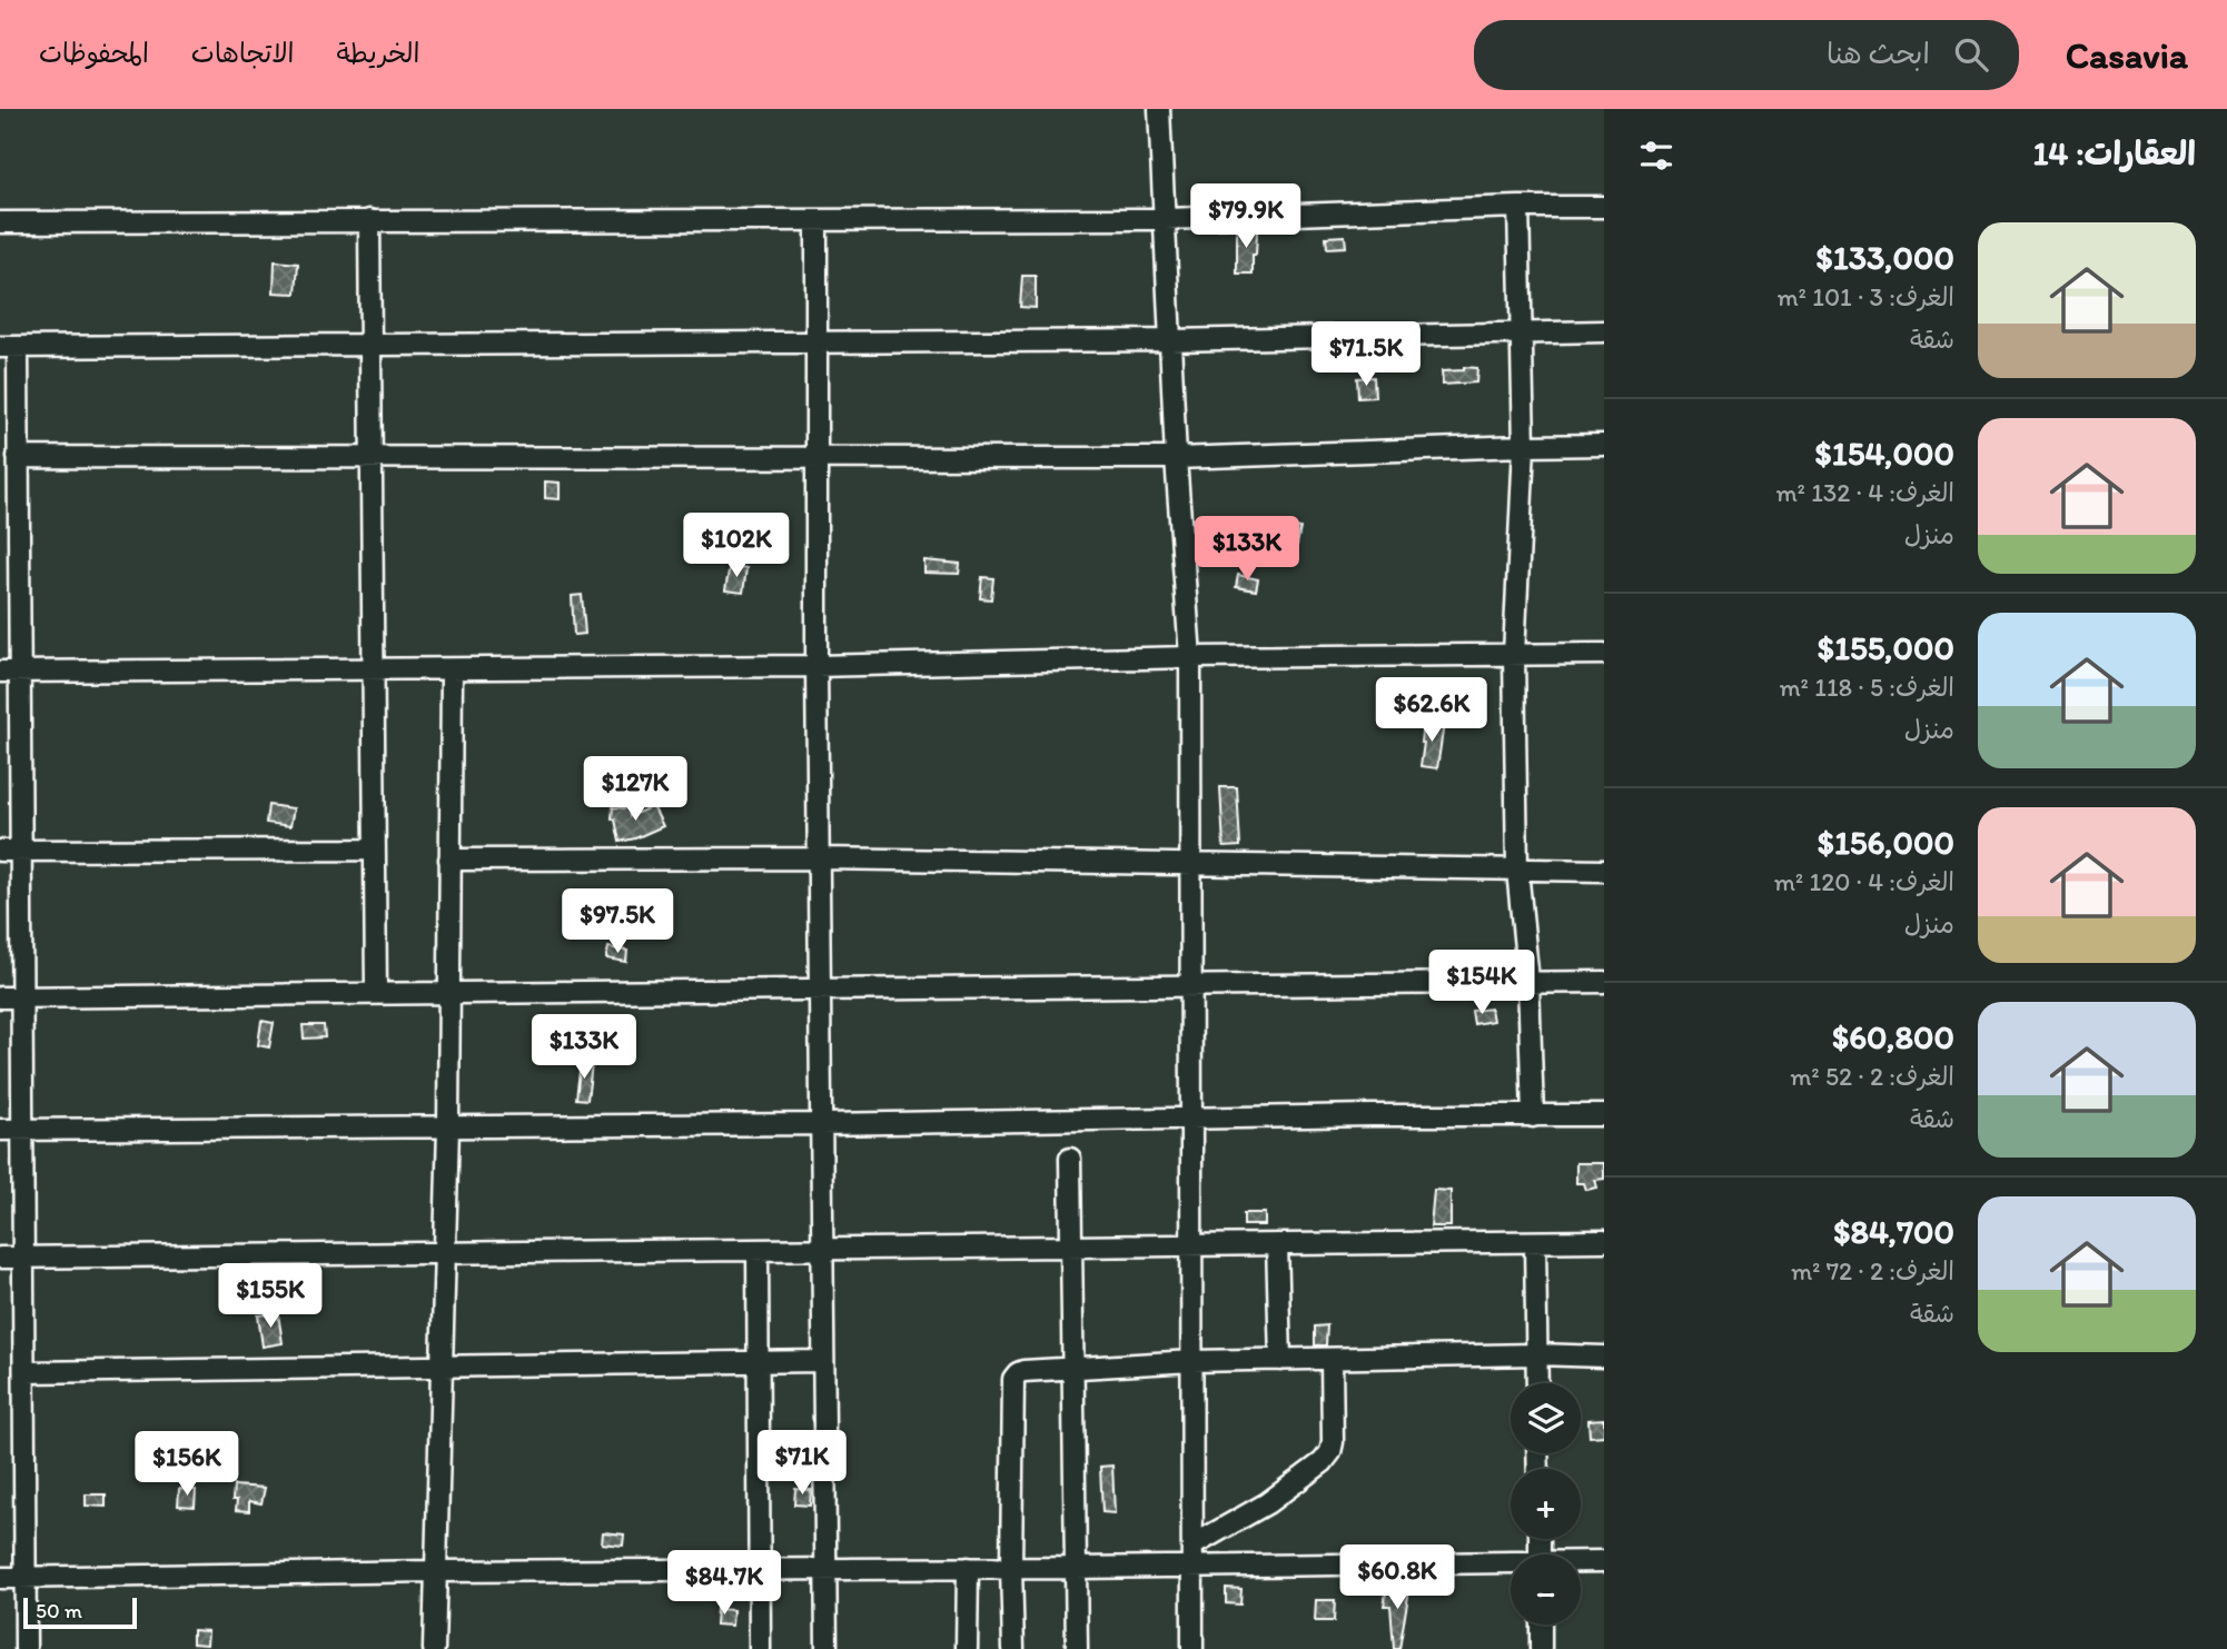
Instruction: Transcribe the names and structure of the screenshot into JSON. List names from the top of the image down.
{
  "scale_bar": "50 m",
  "page": {
    "header": "Casavia",
    "search": "ابحث هنا",
    "nav": ["الخريطة", "الاتجاهات", "المحفوظات"],
    "heading": "العقارات: 14",
    "price": [
      "$79.9K",
      "$71.5K",
      "$102K",
      "$133K",
      "$62.6K",
      "$127K",
      "$97.5K",
      "$154K",
      "$133K",
      "$155K",
      "$71K",
      "$156K",
      "$60.8K",
      "$84.7K"
    ],
    "list": [
      {
        "name": "$133,000",
        "note": "الغرف: 3 · 101 m² · شقة"
      },
      {
        "name": "$154,000",
        "note": "الغرف: 4 · 132 m² · منزل"
      },
      {
        "name": "$155,000",
        "note": "الغرف: 5 · 118 m² · منزل"
      },
      {
        "name": "$156,000",
        "note": "الغرف: 4 · 120 m² · منزل"
      },
      {
        "name": "$60,800",
        "note": "الغرف: 2 · 52 m² · شقة"
      },
      {
        "name": "$84,700",
        "note": "الغرف: 2 · 72 m² · شقة"
      }
    ],
    "map_buttons": ["+", "−"],
    "scale": "50 m"
  }
}
